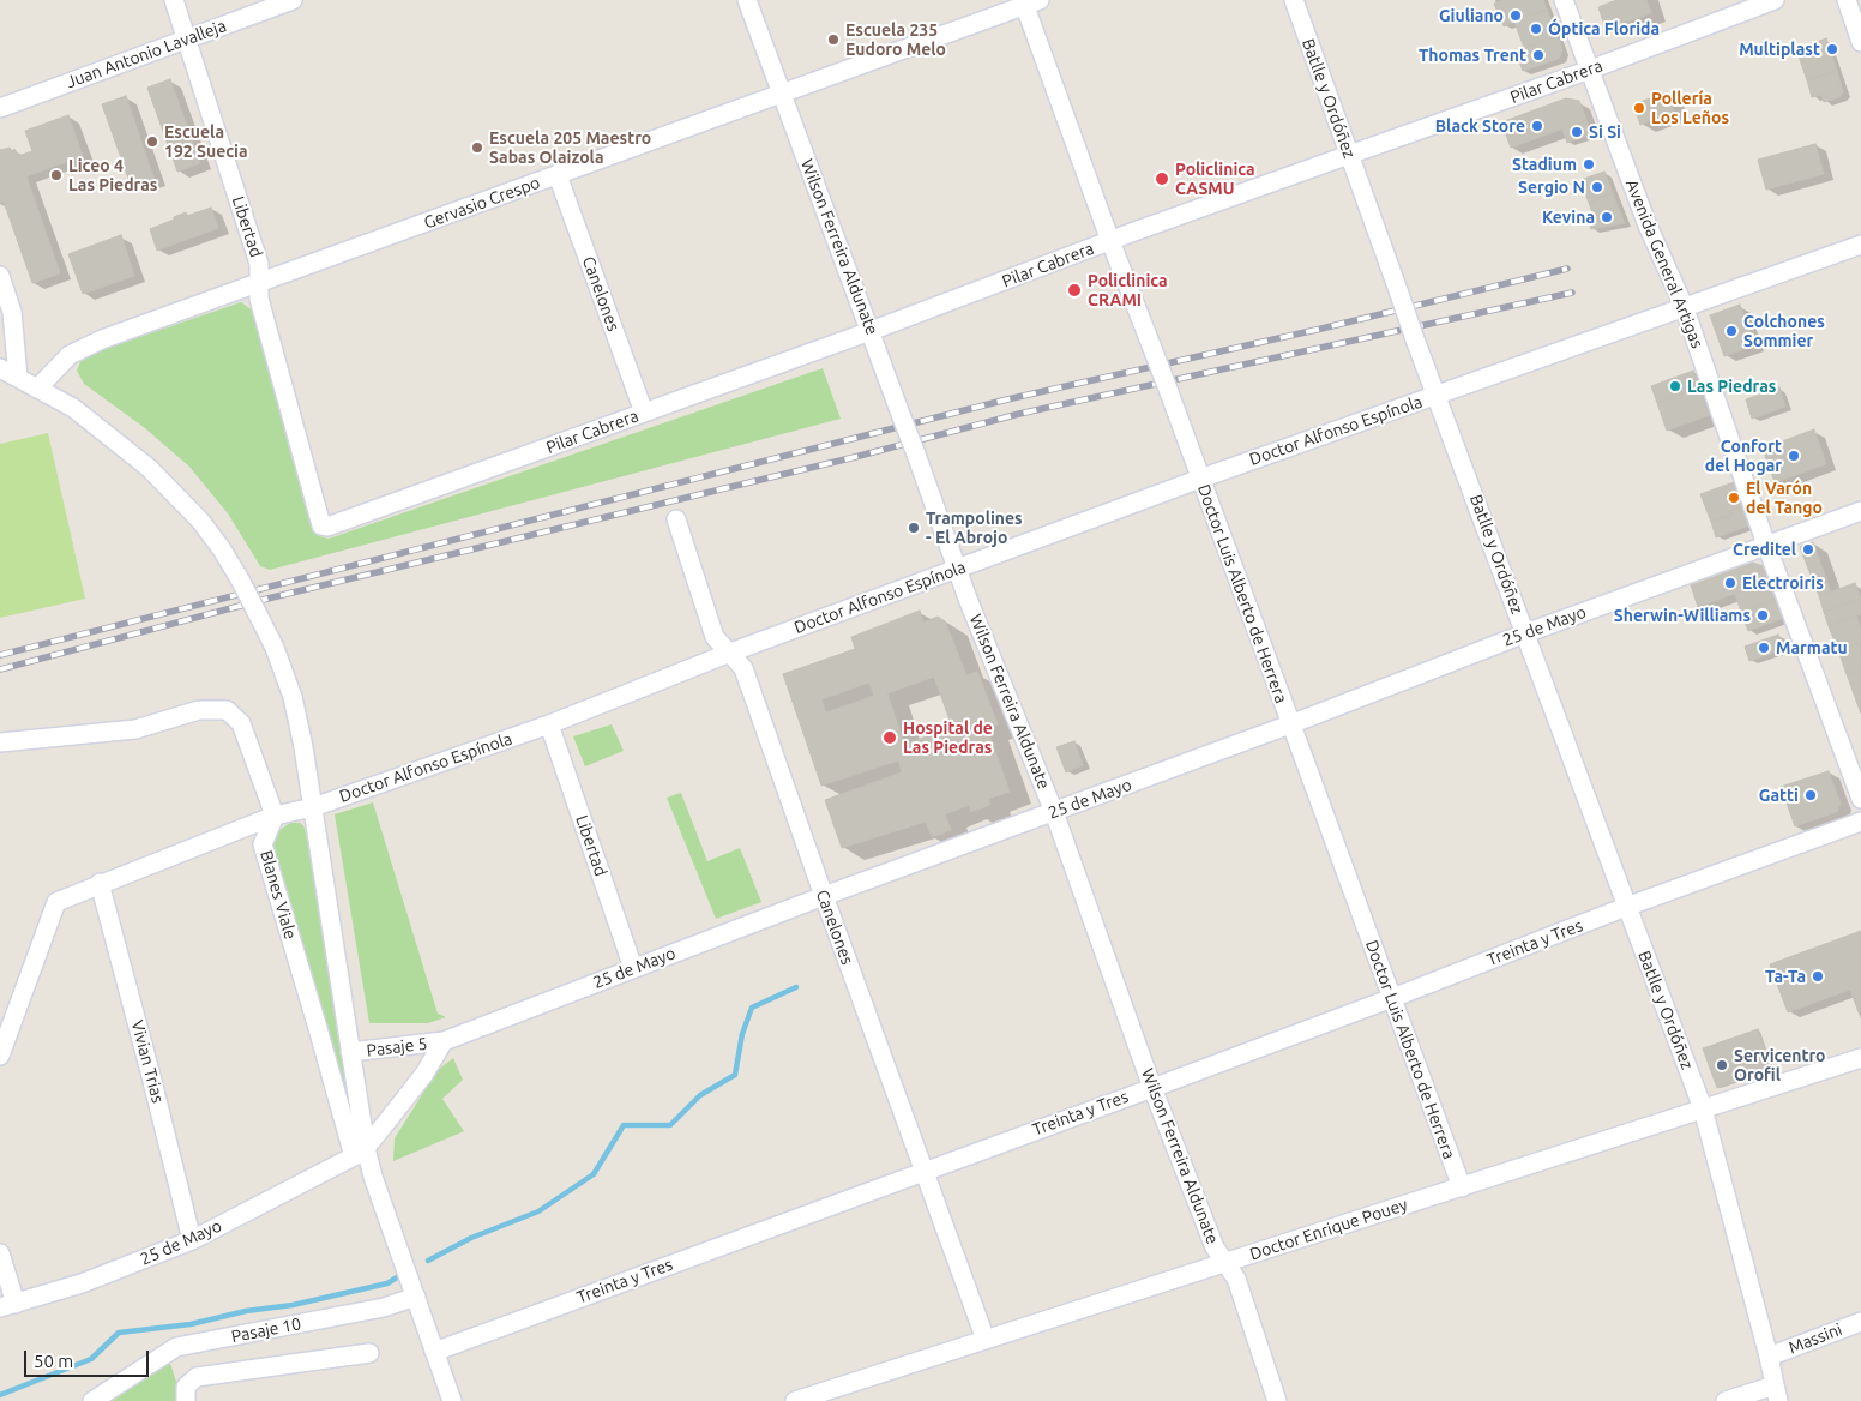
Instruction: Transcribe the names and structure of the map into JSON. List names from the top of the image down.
{
  "streets": {
    "street": [
      "Juan Antonio Lavalleja",
      "Pilar Cabrera",
      "Batlle y Ordóñez",
      "Gervasio Crespo",
      "Libertad",
      "Wilson Ferreira Aldunate",
      "Avenida General Artigas",
      "Canelones",
      "Doctor Alfonso Espínola",
      "Doctor Luis Alberto de Herrera",
      "25 de Mayo",
      "Blanes Viale",
      "Treinta y Tres",
      "Pasaje 5",
      "Vivian Trias",
      "Doctor Enrique Pouey",
      "Pasaje 10",
      "Massini"
    ]
  },
  "crossings": [
    ["Juan Antonio Lavalleja", "Libertad"],
    ["Pilar Cabrera", "Batlle y Ordóñez"],
    ["Pilar Cabrera", "Libertad"],
    ["Pilar Cabrera", "Wilson Ferreira Aldunate"],
    ["Pilar Cabrera", "Avenida General Artigas"],
    ["Pilar Cabrera", "Canelones"],
    ["Pilar Cabrera", "Doctor Luis Alberto de Herrera"],
    ["Batlle y Ordóñez", "Doctor Alfonso Espínola"],
    ["Batlle y Ordóñez", "25 de Mayo"],
    ["Batlle y Ordóñez", "Treinta y Tres"],
    ["Batlle y Ordóñez", "Doctor Enrique Pouey"],
    ["Batlle y Ordóñez", "Massini"],
    ["Gervasio Crespo", "Libertad"],
    ["Gervasio Crespo", "Wilson Ferreira Aldunate"],
    ["Gervasio Crespo", "Canelones"],
    ["Gervasio Crespo", "Doctor Luis Alberto de Herrera"],
    ["Libertad", "Doctor Alfonso Espínola"],
    ["Libertad", "25 de Mayo"],
    ["Wilson Ferreira Aldunate", "Doctor Alfonso Espínola"],
    ["Wilson Ferreira Aldunate", "25 de Mayo"],
    ["Wilson Ferreira Aldunate", "Treinta y Tres"],
    ["Wilson Ferreira Aldunate", "Doctor Enrique Pouey"],
    ["Avenida General Artigas", "Doctor Alfonso Espínola"],
    ["Avenida General Artigas", "25 de Mayo"],
    ["Canelones", "Doctor Alfonso Espínola"],
    ["Canelones", "25 de Mayo"],
    ["Canelones", "Treinta y Tres"],
    ["Canelones", "Doctor Enrique Pouey"],
    ["Doctor Alfonso Espínola", "Doctor Luis Alberto de Herrera"],
    ["Doctor Alfonso Espínola", "Blanes Viale"],
    ["Doctor Alfonso Espínola", "Vivian Trias"],
    ["Doctor Luis Alberto de Herrera", "25 de Mayo"],
    ["Doctor Luis Alberto de Herrera", "Treinta y Tres"],
    ["Doctor Luis Alberto de Herrera", "Doctor Enrique Pouey"],
    ["25 de Mayo", "Blanes Viale"],
    ["25 de Mayo", "Pasaje 5"],
    ["25 de Mayo", "Vivian Trias"]
  ],
  "places": [
    "Giuliano",
    "Óptica Florida",
    "Escuela 235 Eudoro Melo",
    "Multiplast",
    "Thomas Trent",
    "Pollería Los Leños",
    "Black Store",
    "Si Si",
    "Escuela 192 Suecia",
    "Escuela 205 Maestro Sabas Olaizola",
    "Stadium",
    "Liceo 4 Las Piedras",
    "Policlinica CASMU",
    "Sergio N",
    "Kevina",
    "Policlinica CRAMI",
    "Colchones Sommier",
    "Las Piedras",
    "Confort del Hogar",
    "El Varón del Tango",
    "Trampolines - El Abrojo",
    "Creditel",
    "Electroiris",
    "Sherwin-Williams",
    "Marmatu",
    "Hospital de Las Piedras",
    "Gatti",
    "Ta-Ta",
    "Servicentro Orofil"
  ],
  "scale_bar": "50 m"
}
